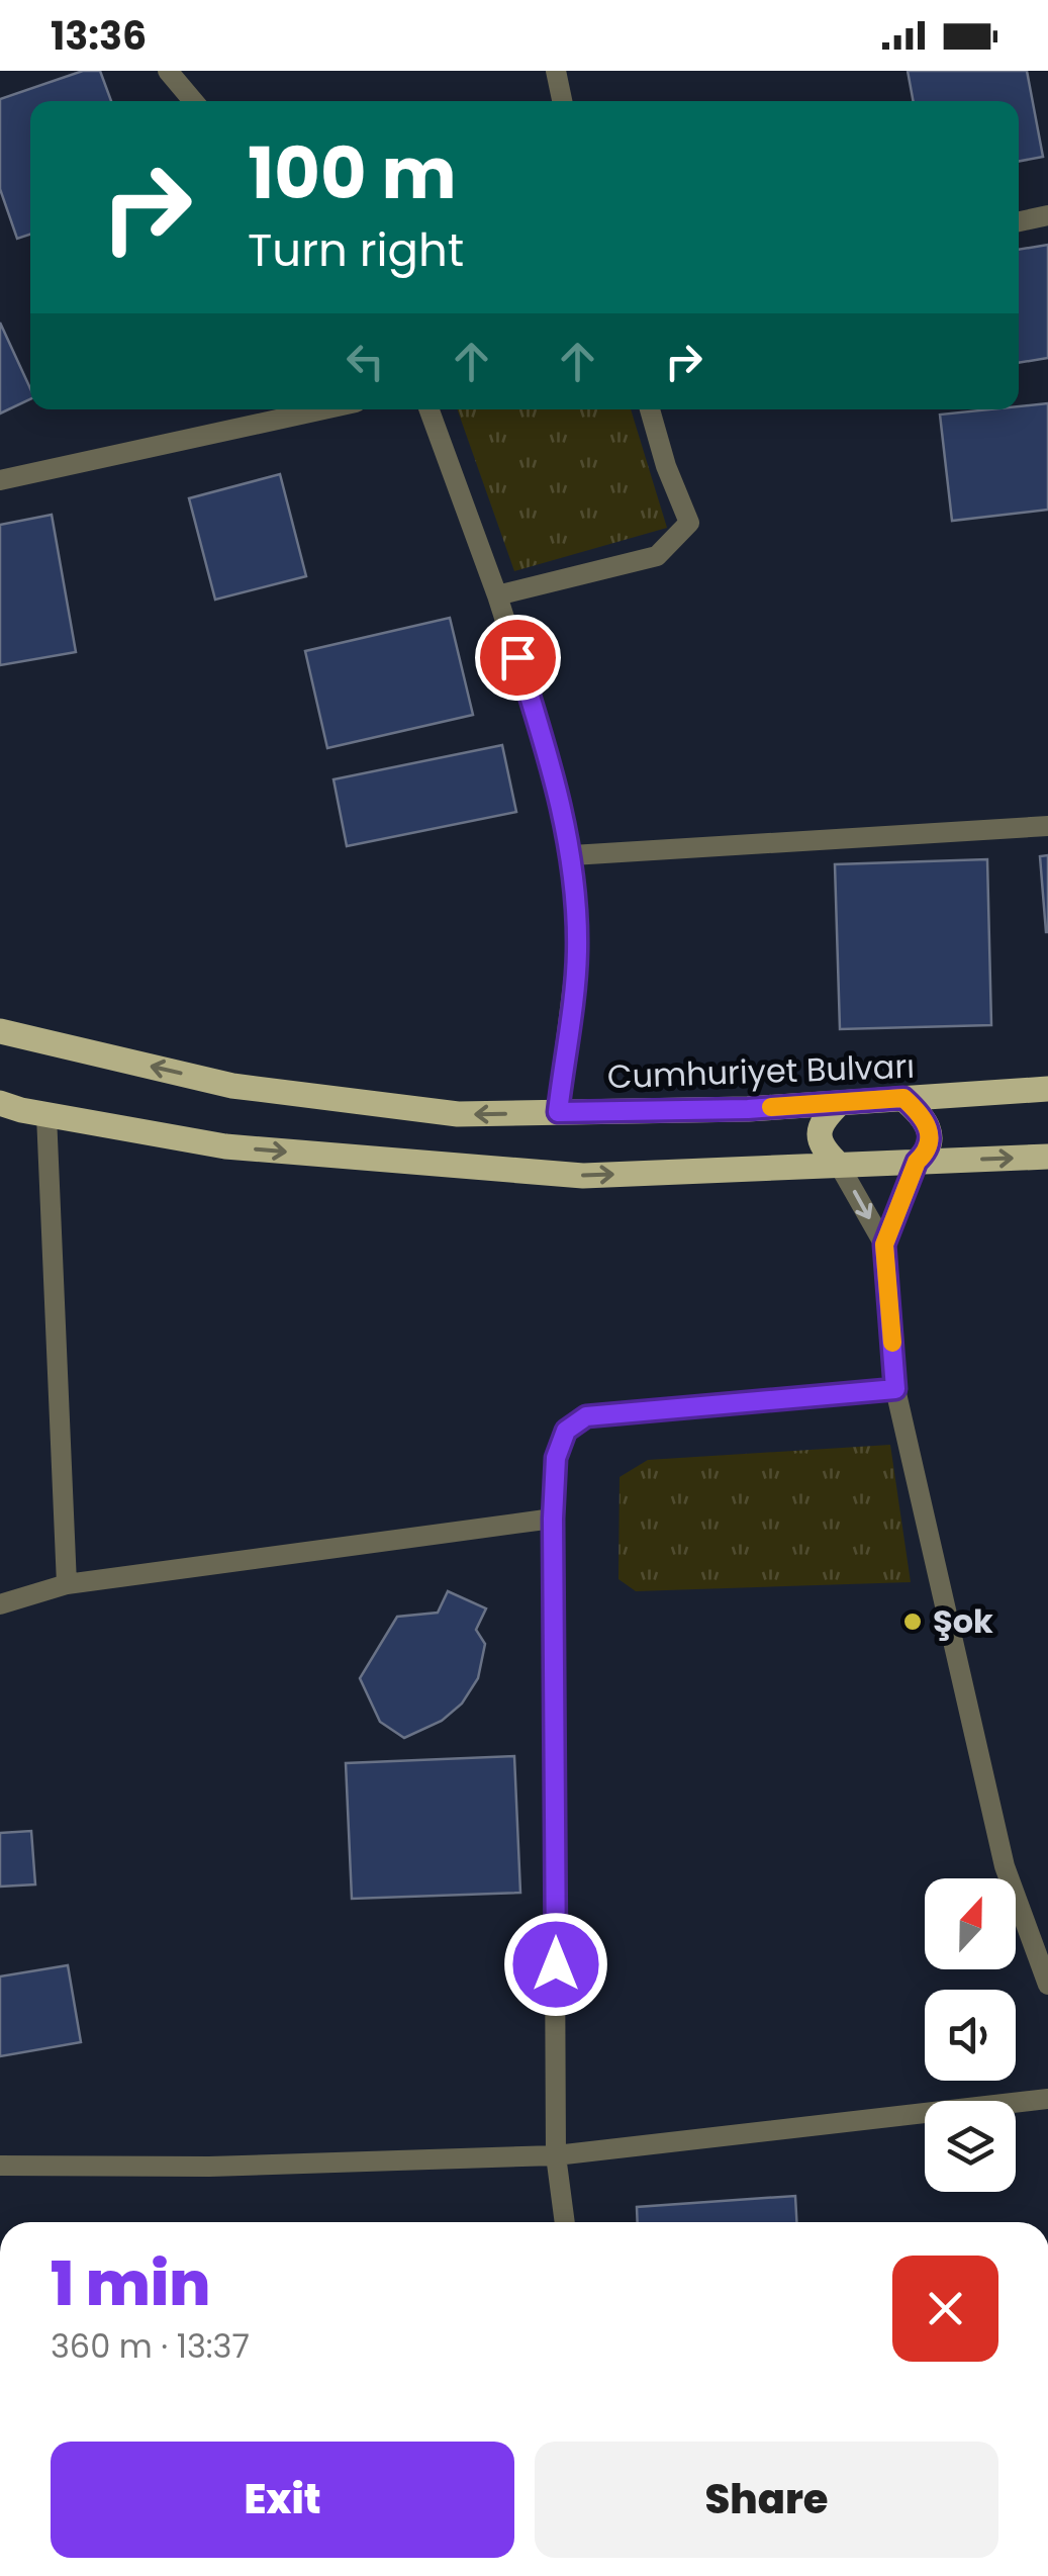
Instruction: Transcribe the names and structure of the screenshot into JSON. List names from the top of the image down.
{
  "streets": {
    "main road": ["Cumhuriyet Bulvarı"]
  },
  "places": ["Şok"],
  "north": "top",
  "page": {
    "status": "13:36",
    "turn": ["100 m", "Turn right"],
    "heading": ["1 min", "360 m · 13:37"],
    "buttons": ["Exit", "Share"]
  }
}
